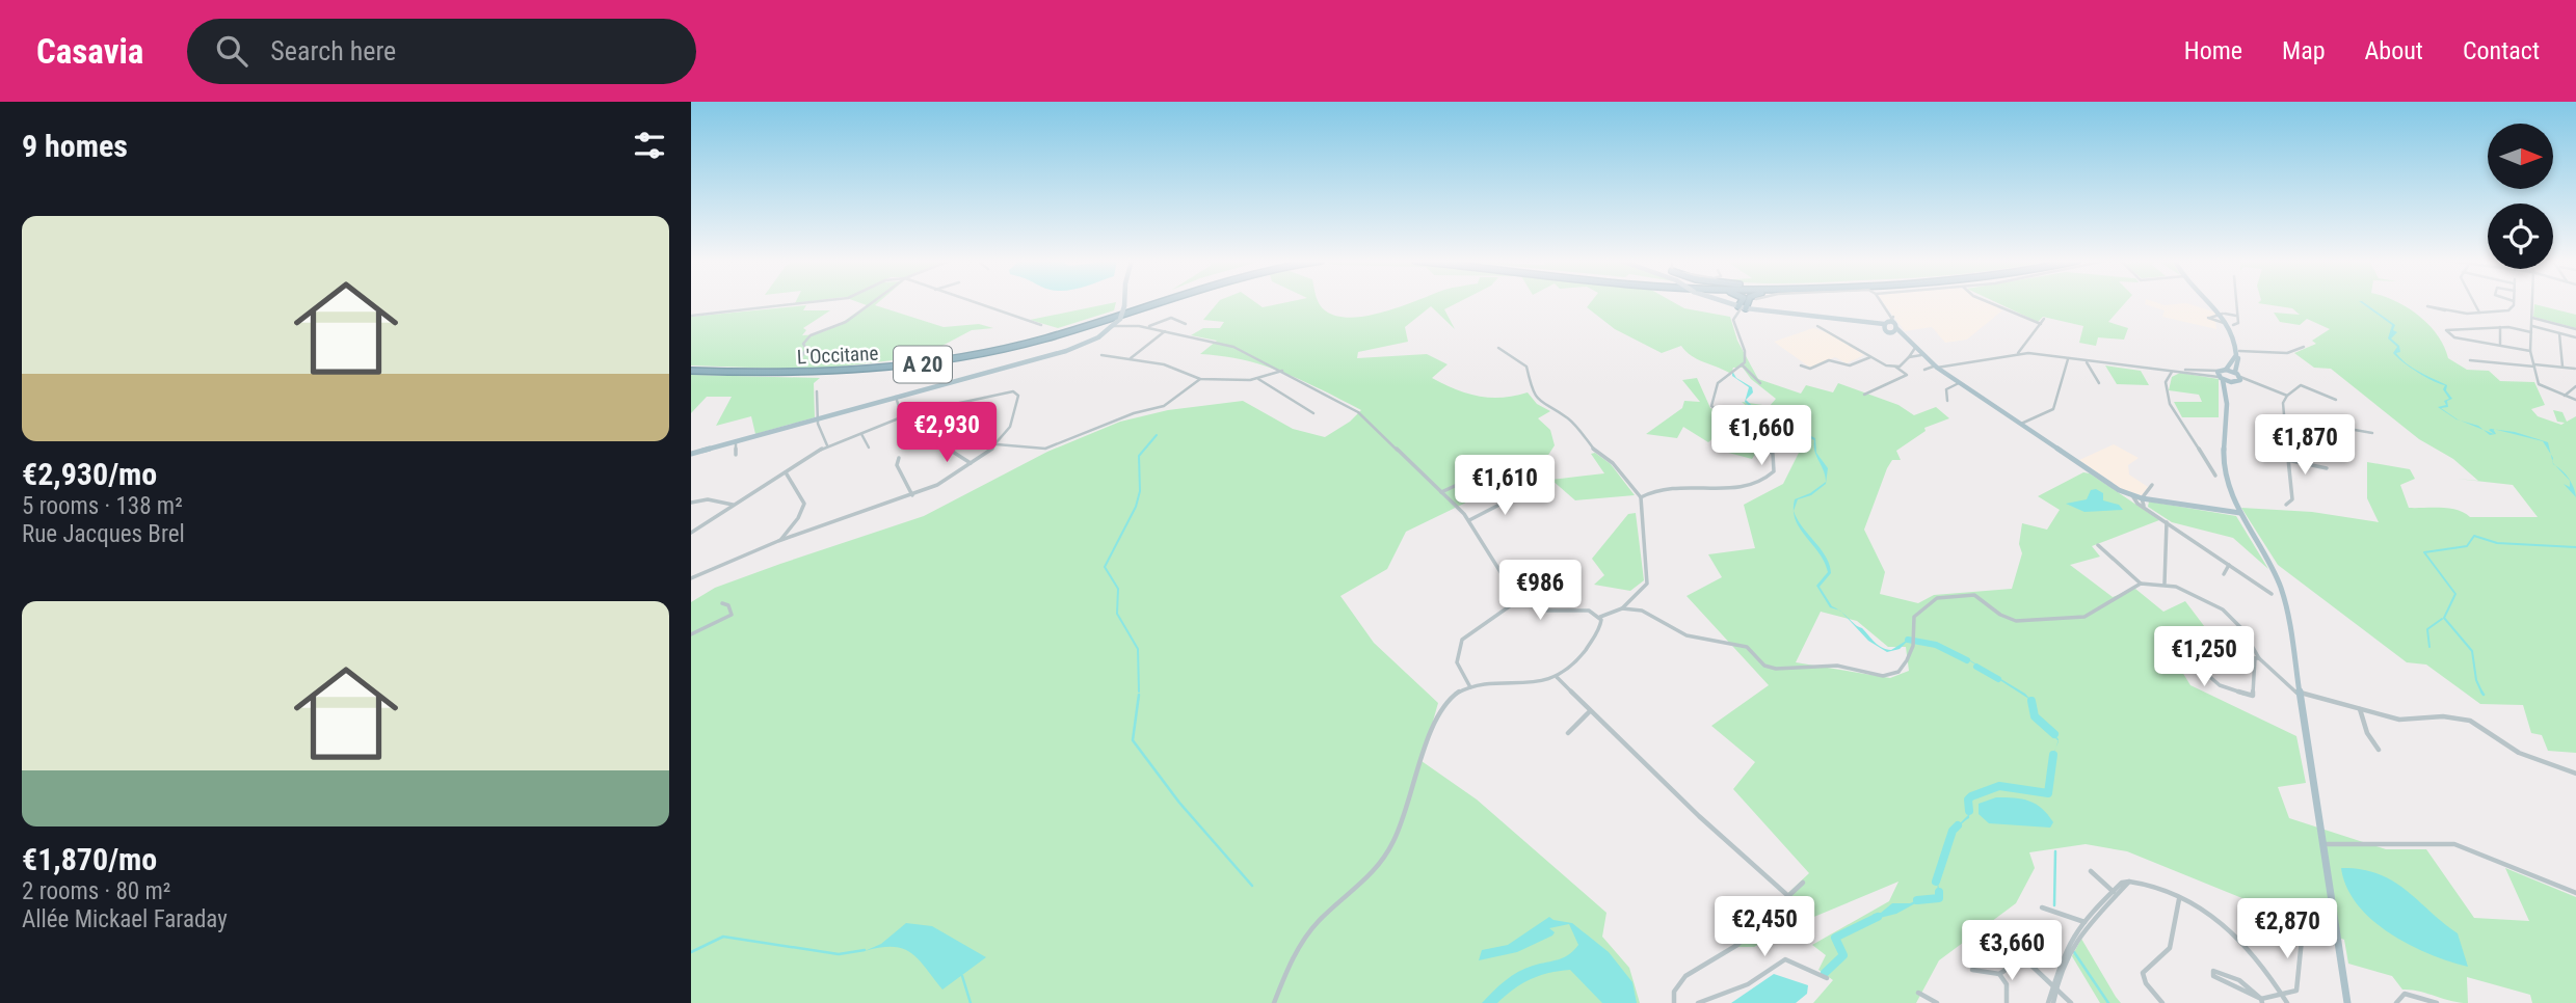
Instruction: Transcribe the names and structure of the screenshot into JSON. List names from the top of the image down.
{
  "streets": {
    "highway": ["L'Occitane", "A 20"]
  },
  "north": "right",
  "page": {
    "header": "Casavia",
    "search": "Search here",
    "nav": [
      "Home",
      "Map",
      "About",
      "Contact"
    ],
    "heading": "9 homes",
    "list": [
      {
        "name": "€2,930/mo",
        "note": "5 rooms · 138 m² · Rue Jacques Brel"
      },
      {
        "name": "€1,870/mo",
        "note": "2 rooms · 80 m² · Allée Mickael Faraday"
      }
    ],
    "price": [
      "€2,930",
      "€1,660",
      "€1,870",
      "€1,610",
      "€986",
      "€1,250",
      "€2,450",
      "€2,870",
      "€3,660"
    ]
  }
}
